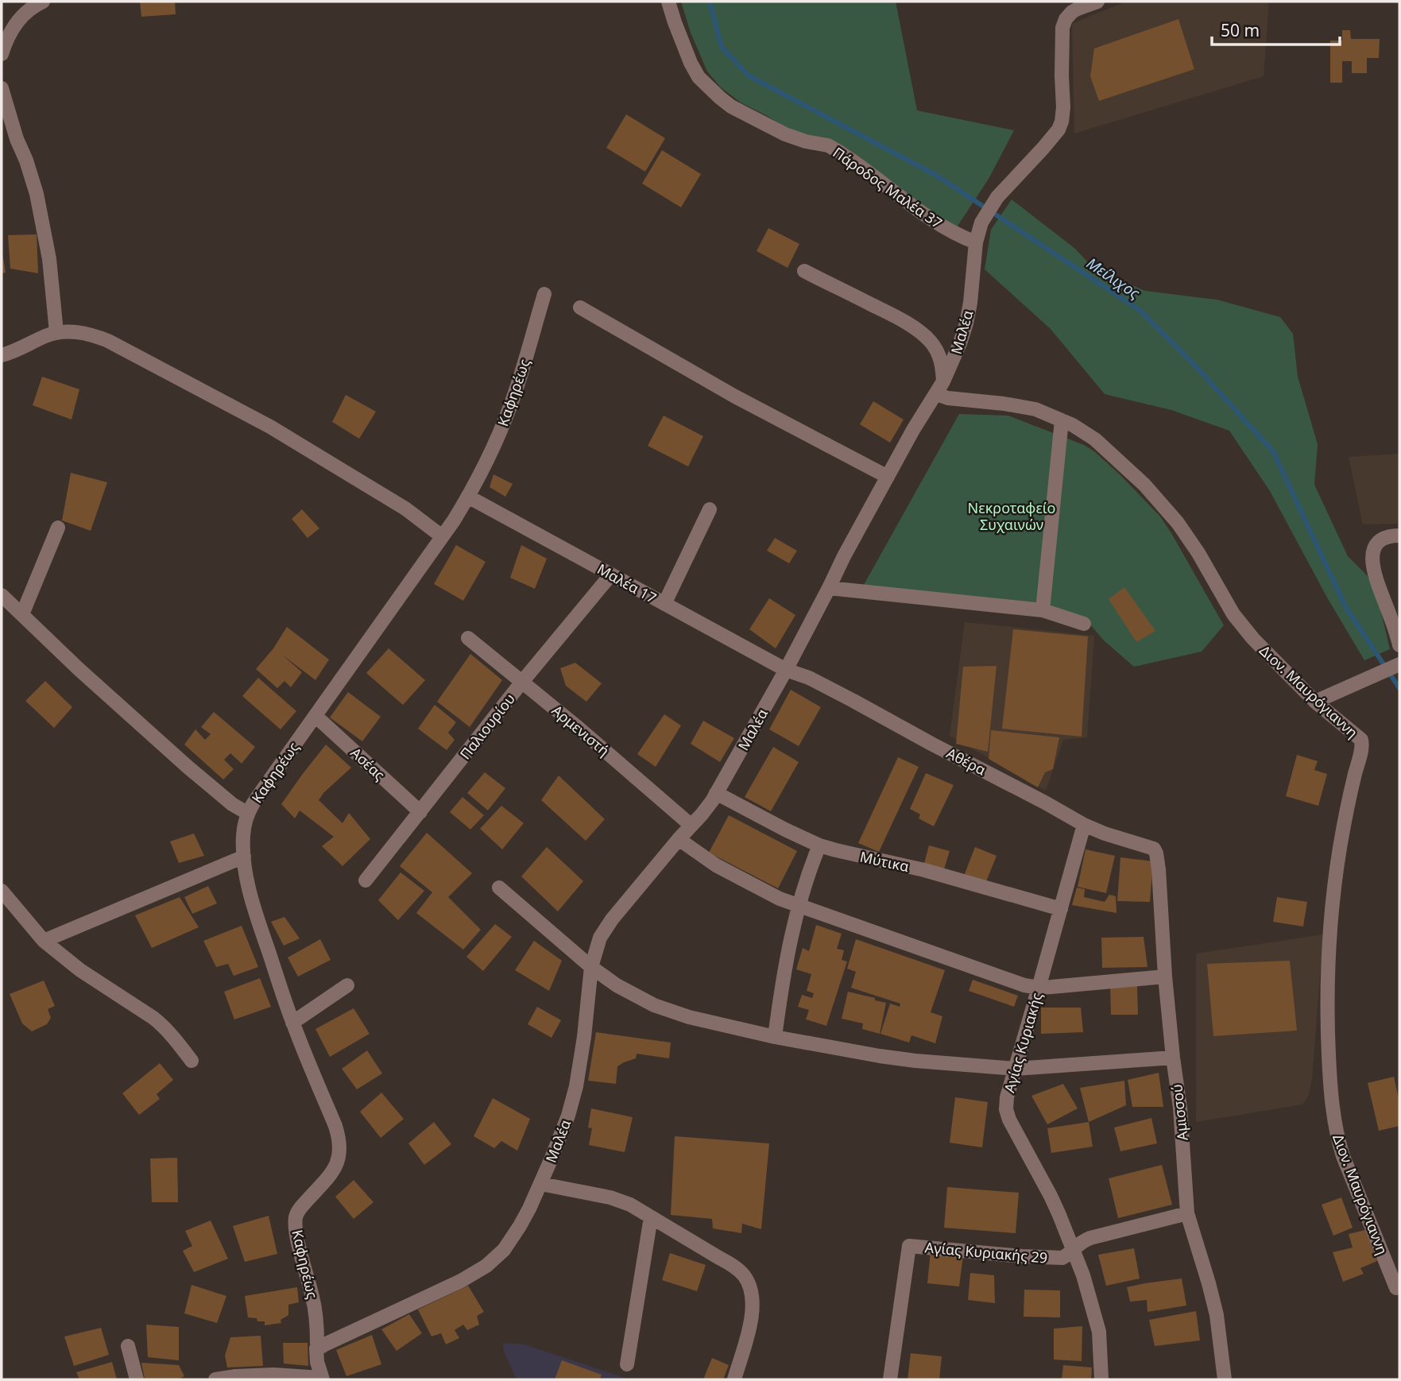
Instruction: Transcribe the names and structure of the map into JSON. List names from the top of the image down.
{
  "streets": {
    "street": [
      "Πάροδος Μαλέα 37",
      "Μαλέα",
      "Καφηρέως",
      "Μαλέα 17",
      "Διον. Μαυρόγιαννη",
      "Παλιουρίου",
      "Αρμενιστή",
      "Αθέρα",
      "Ασέας",
      "Μύτικα",
      "Αγίας Κυριακής",
      "Αμισσού",
      "Αγίας Κυριακής 29"
    ]
  },
  "crossings": [
    ["Πάροδος Μαλέα 37", "Μαλέα"],
    ["Μαλέα", "Καφηρέως"],
    ["Μαλέα", "Μαλέα 17"],
    ["Μαλέα", "Διον. Μαυρόγιαννη"],
    ["Μαλέα", "Αρμενιστή"],
    ["Μαλέα", "Αθέρα"],
    ["Μαλέα", "Μύτικα"],
    ["Καφηρέως", "Μαλέα 17"],
    ["Καφηρέως", "Ασέας"],
    ["Μαλέα 17", "Παλιουρίου"],
    ["Μαλέα 17", "Αθέρα"],
    ["Παλιουρίου", "Αρμενιστή"],
    ["Παλιουρίου", "Ασέας"],
    ["Αθέρα", "Αγίας Κυριακής"],
    ["Αθέρα", "Αμισσού"],
    ["Μύτικα", "Αγίας Κυριακής"],
    ["Αγίας Κυριακής", "Αγίας Κυριακής 29"],
    ["Αμισσού", "Αγίας Κυριακής 29"]
  ],
  "water": ["Μείλιχος"],
  "parks": ["Νεκροταφείο Συχαινών"],
  "scale_bar": "50 m"
}
